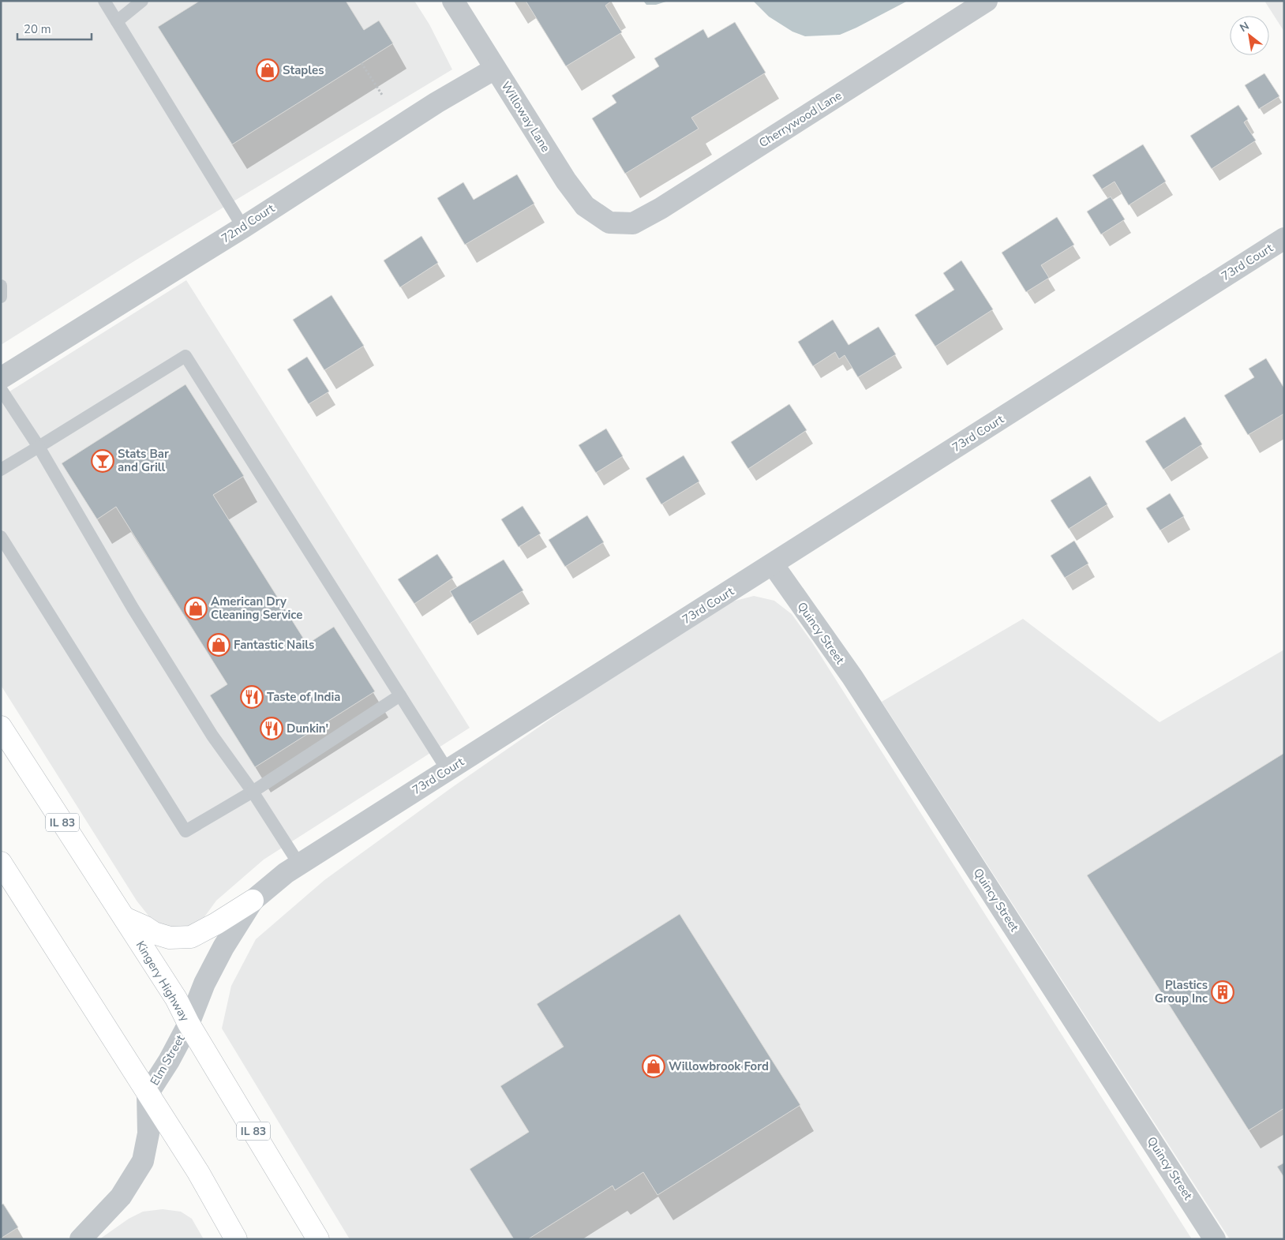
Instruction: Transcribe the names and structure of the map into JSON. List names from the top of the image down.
{
  "streets": {
    "highway": ["IL 83", "Kingery Highway"],
    "street": [
      "Willoway Lane",
      "Cherrywood Lane",
      "72nd Court",
      "73rd Court",
      "Quincy Street",
      "Elm Street"
    ]
  },
  "crossings": [
    ["Willoway Lane", "Cherrywood Lane"],
    ["Willoway Lane", "72nd Court"],
    ["73rd Court", "Quincy Street"],
    ["73rd Court", "Kingery Highway"],
    ["73rd Court", "Elm Street"],
    ["Kingery Highway", "Elm Street"]
  ],
  "places": {
    "shop": [
      "Staples",
      "American Dry Cleaning Service",
      "Fantastic Nails",
      "Willowbrook Ford"
    ],
    "bar": ["Stats Bar and Grill"],
    "restaurant": ["Taste of India", "Dunkin'"],
    "building": ["Plastics Group Inc"]
  },
  "scale_bar": "20 m",
  "north": "top left"
}
